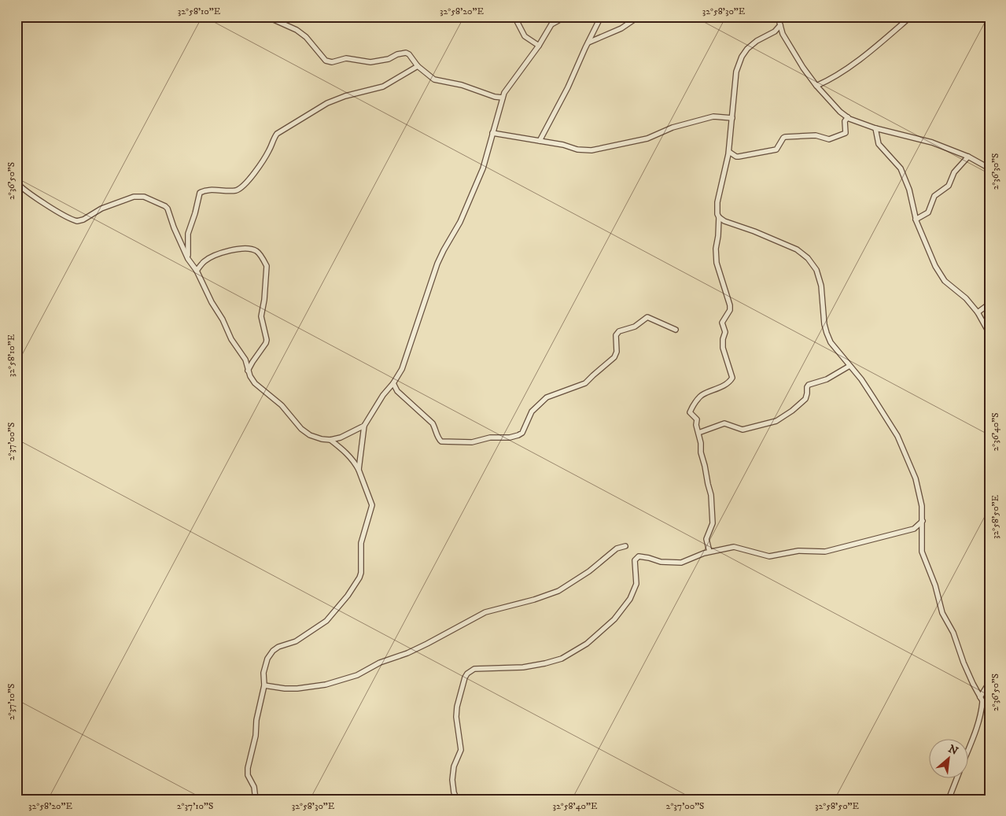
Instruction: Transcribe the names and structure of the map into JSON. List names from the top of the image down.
{
  "north": "top right",
  "coordinates": [
    "32°58'10\"E",
    "32°58'20\"E",
    "32°58'30\"E",
    "2°36'30\"S",
    "2°36'50\"S",
    "2°36'40\"S",
    "2°37'00\"S",
    "32°58'50\"E",
    "2°37'10\"S",
    "32°58'40\"E"
  ]
}
